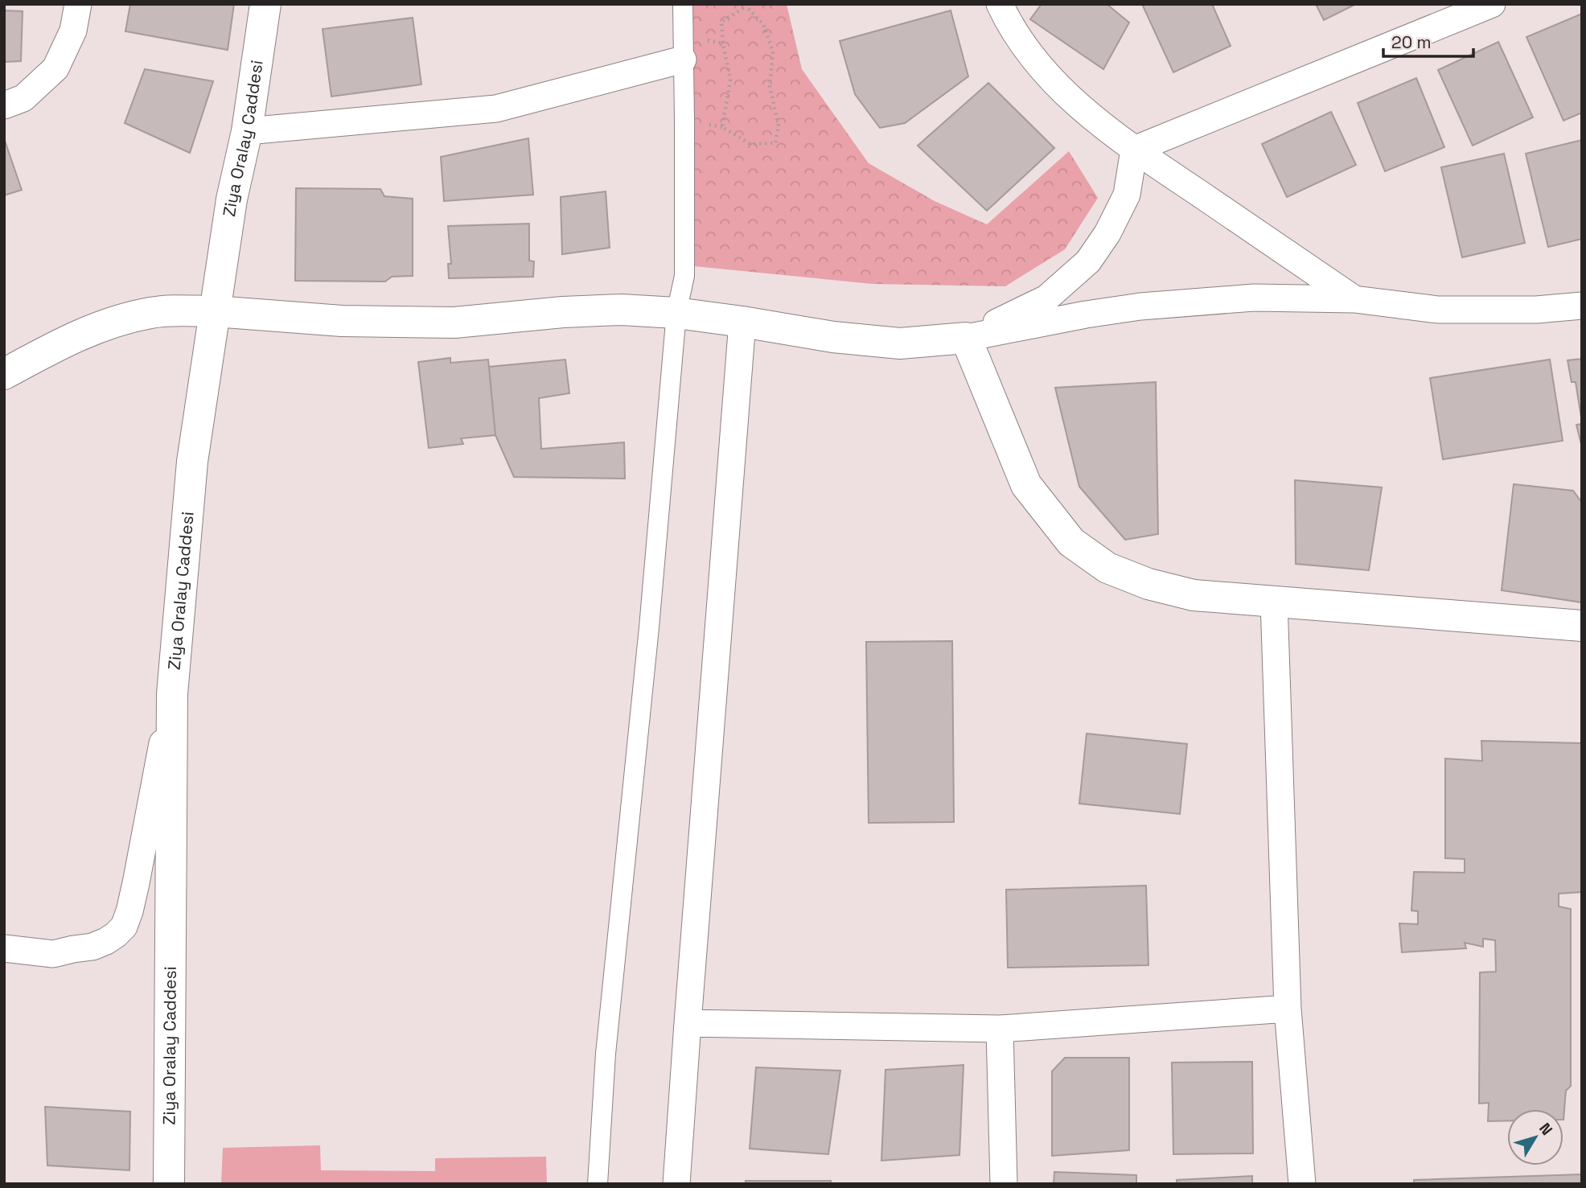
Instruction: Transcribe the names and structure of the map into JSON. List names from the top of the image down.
{
  "streets": {
    "main road": ["Ziya Oralay Caddesi"]
  },
  "scale_bar": "20 m",
  "north": "top right"
}
